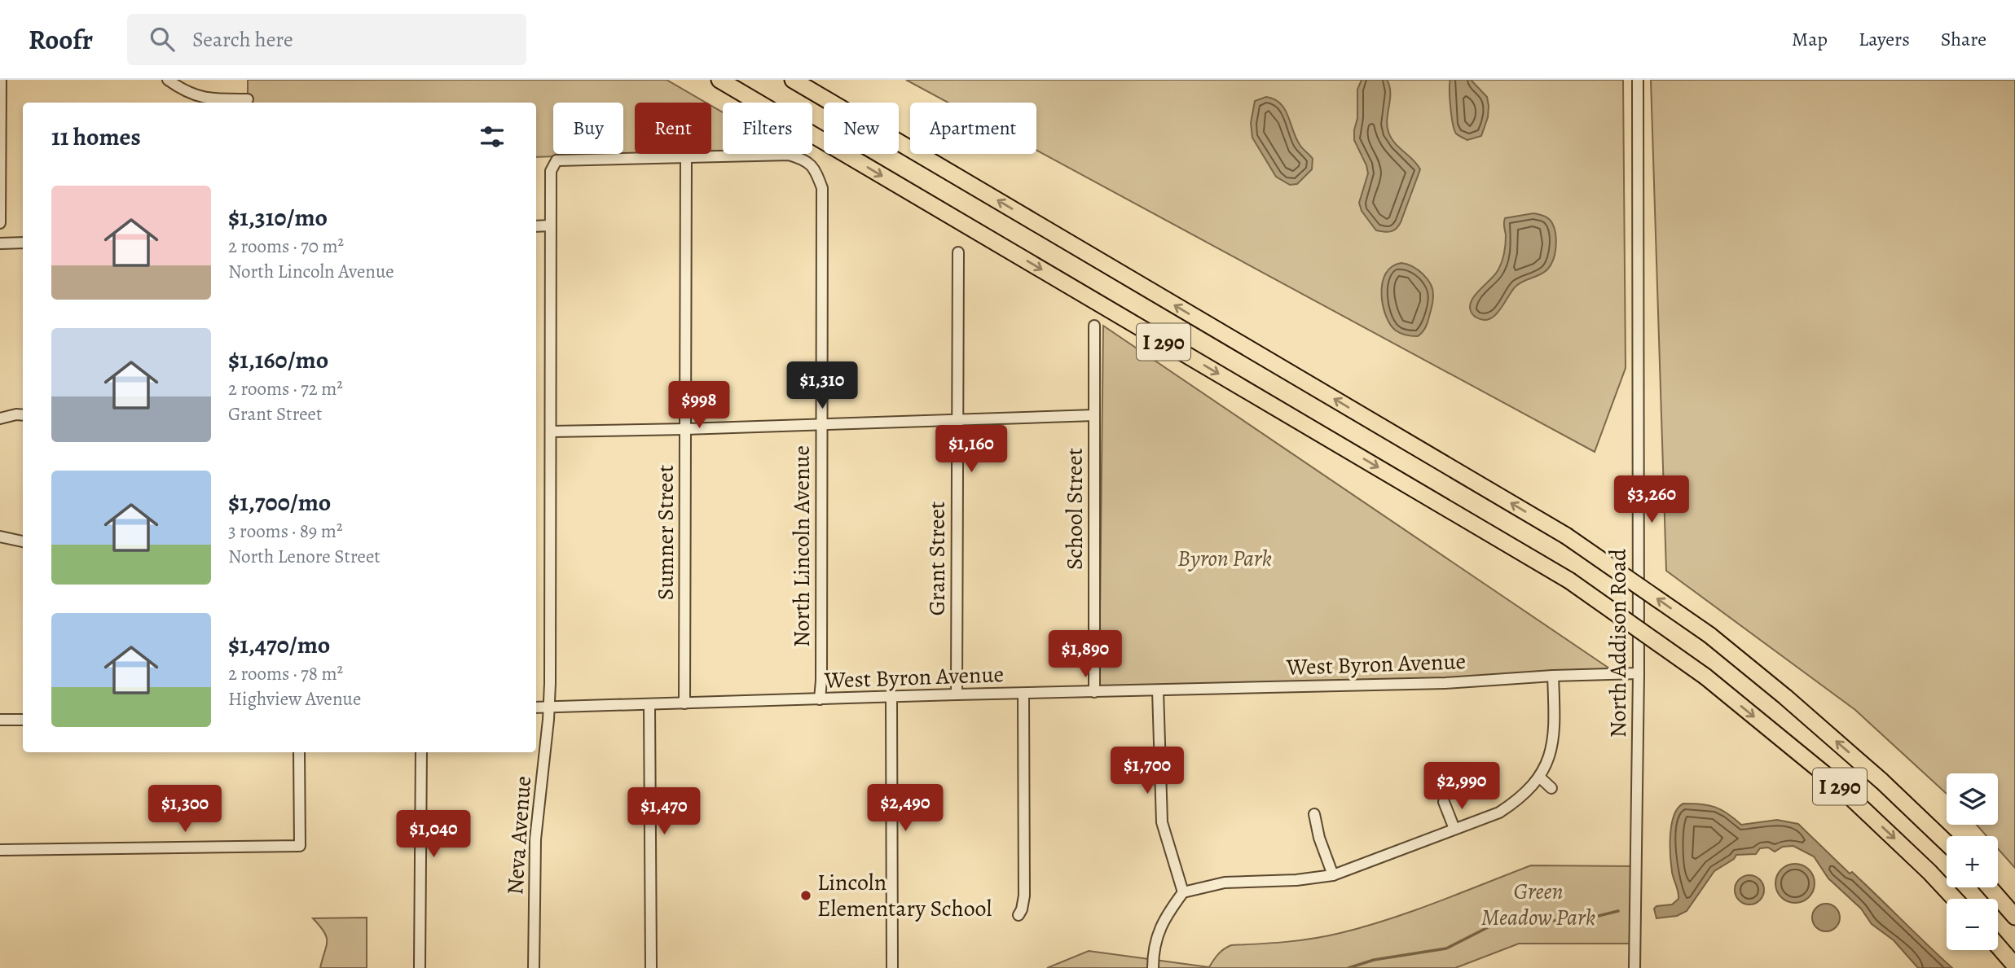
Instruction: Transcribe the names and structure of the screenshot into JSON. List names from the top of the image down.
{
  "streets": {
    "highway": ["I 290"],
    "street": [
      "School Street",
      "Sumner Street",
      "North Lincoln Avenue",
      "Grant Street",
      "North Addison Road",
      "West Byron Avenue",
      "Neva Avenue"
    ]
  },
  "crossings": [
    ["School Street", "West Byron Avenue"],
    ["Sumner Street", "North Lincoln Avenue"],
    ["Sumner Street", "West Byron Avenue"],
    ["Sumner Street", "Neva Avenue"],
    ["North Lincoln Avenue", "West Byron Avenue"],
    ["North Lincoln Avenue", "Neva Avenue"],
    ["Grant Street", "West Byron Avenue"],
    ["North Addison Road", "West Byron Avenue"],
    ["West Byron Avenue", "Neva Avenue"]
  ],
  "parks": ["Byron Park", "Green Meadow Park"],
  "places": ["Lincoln Elementary School"],
  "page": {
    "header": "Roofr",
    "search": "Search here",
    "nav": ["Map", "Layers", "Share"],
    "chip": [
      "Buy",
      "Rent",
      "Filters",
      "New",
      "Apartment"
    ],
    "heading": "11 homes",
    "list": [
      {
        "name": "$1,310/mo",
        "note": "2 rooms · 70 m² · North Lincoln Avenue"
      },
      {
        "name": "$1,160/mo",
        "note": "2 rooms · 72 m² · Grant Street"
      },
      {
        "name": "$1,700/mo",
        "note": "3 rooms · 89 m² · North Lenore Street"
      },
      {
        "name": "$1,470/mo",
        "note": "2 rooms · 78 m² · Highview Avenue"
      }
    ],
    "price": [
      "$1,310",
      "$998",
      "$1,160",
      "$3,260",
      "$1,890",
      "$1,700",
      "$2,990",
      "$2,490",
      "$1,300",
      "$1,470",
      "$1,040"
    ],
    "map_buttons": ["+", "−"]
  }
}
